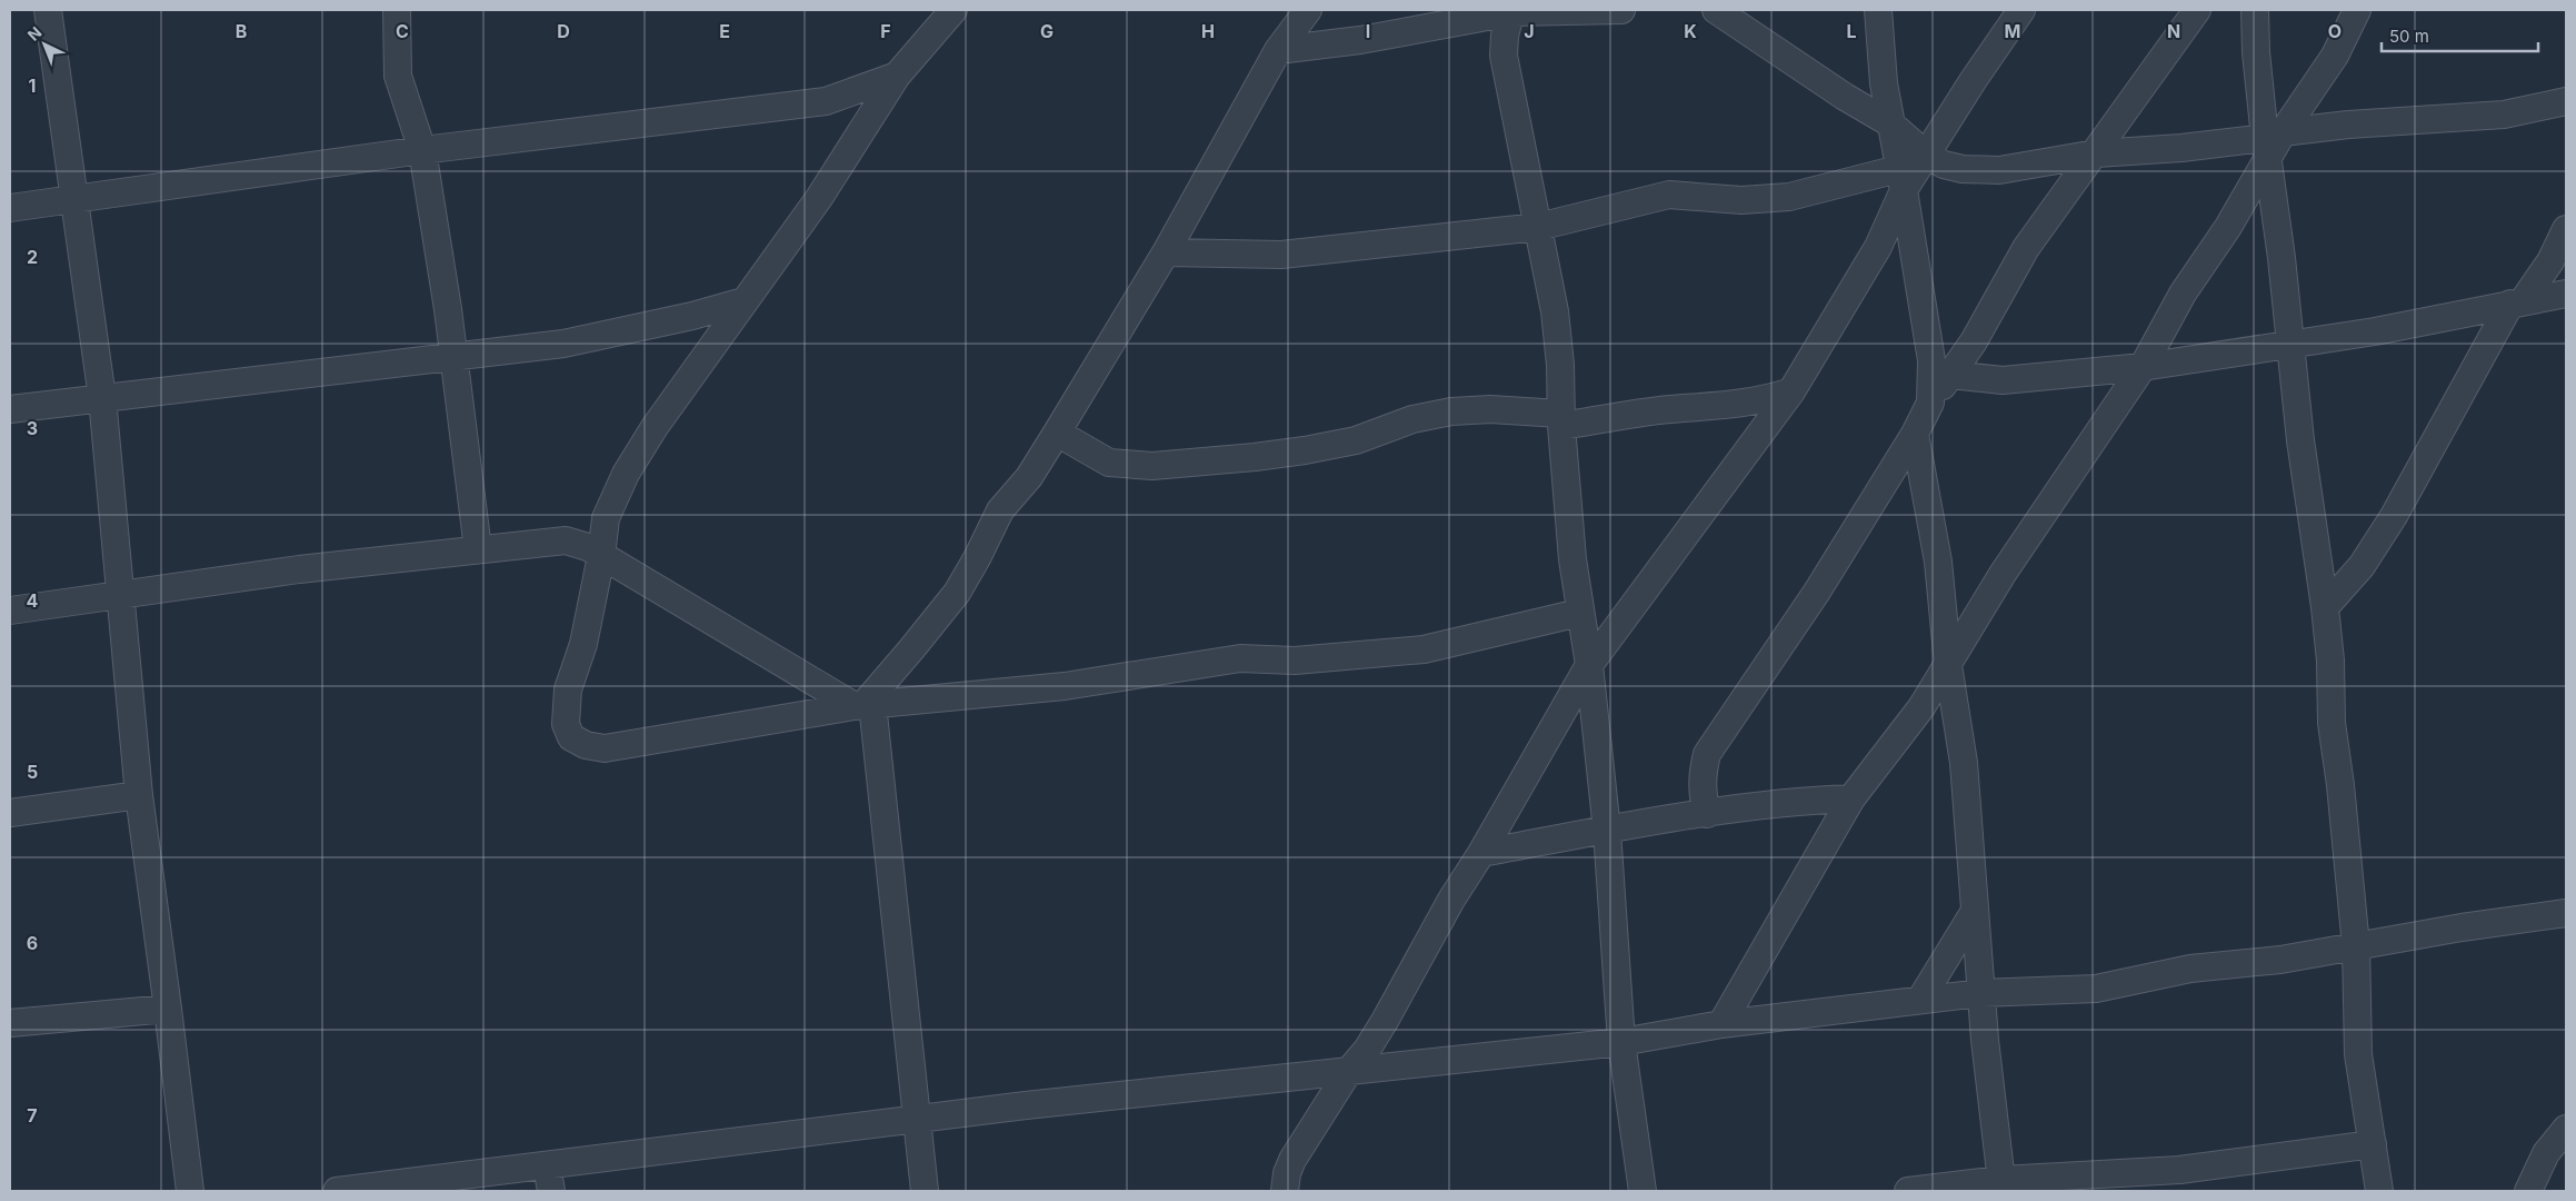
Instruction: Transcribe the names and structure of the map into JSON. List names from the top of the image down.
{
  "scale_bar": "50 m",
  "north": "top left",
  "grid": {
    "columns": [
      "B",
      "C",
      "D",
      "E",
      "F",
      "G",
      "H",
      "I",
      "J",
      "K",
      "L",
      "M",
      "N",
      "O"
    ],
    "rows": [
      "1",
      "2",
      "3",
      "4",
      "5",
      "6",
      "7"
    ]
  }
}
